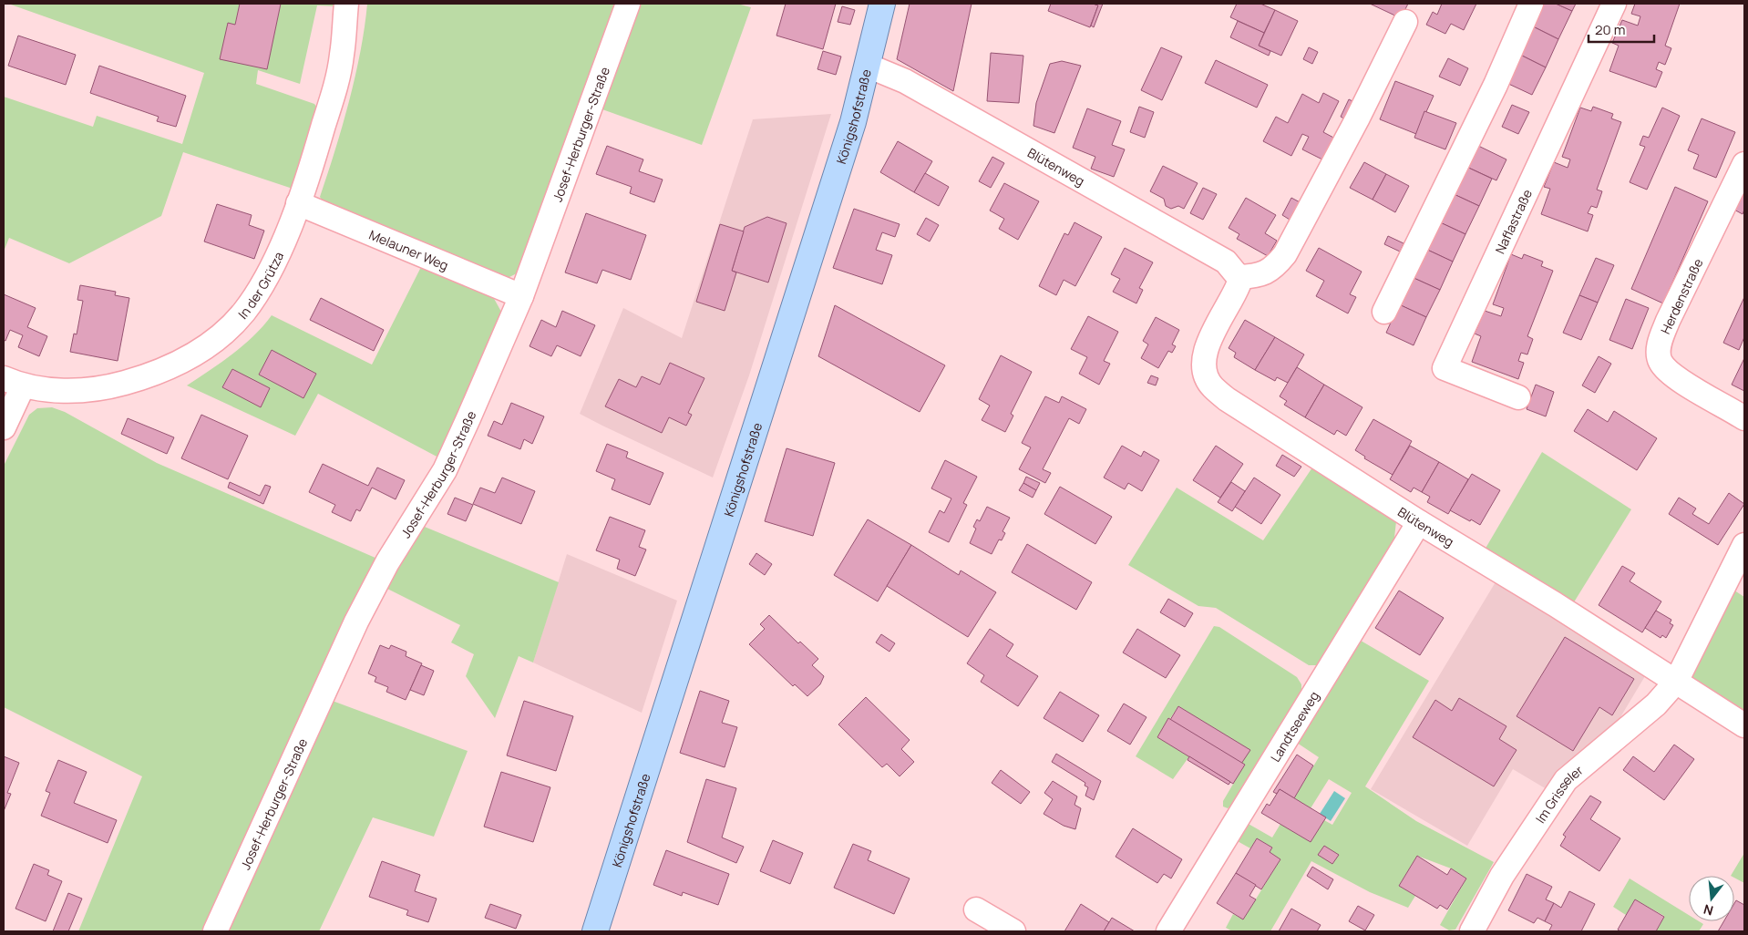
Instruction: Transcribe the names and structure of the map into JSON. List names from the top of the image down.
{
  "streets": {
    "main road": ["Königshofstraße"],
    "street": [
      "Josef-Herburger-Straße",
      "Blütenweg",
      "Naflastraße",
      "Melauner Weg",
      "In der Grütza",
      "Herdenstraße",
      "Landtseeweg",
      "Im Grisseler"
    ]
  },
  "crossings": [
    ["Königshofstraße", "Blütenweg"],
    ["Josef-Herburger-Straße", "Melauner Weg"],
    ["Blütenweg", "Landtseeweg"],
    ["Blütenweg", "Im Grisseler"],
    ["Melauner Weg", "In der Grütza"]
  ],
  "scale_bar": "20 m",
  "north": "bottom"
}
